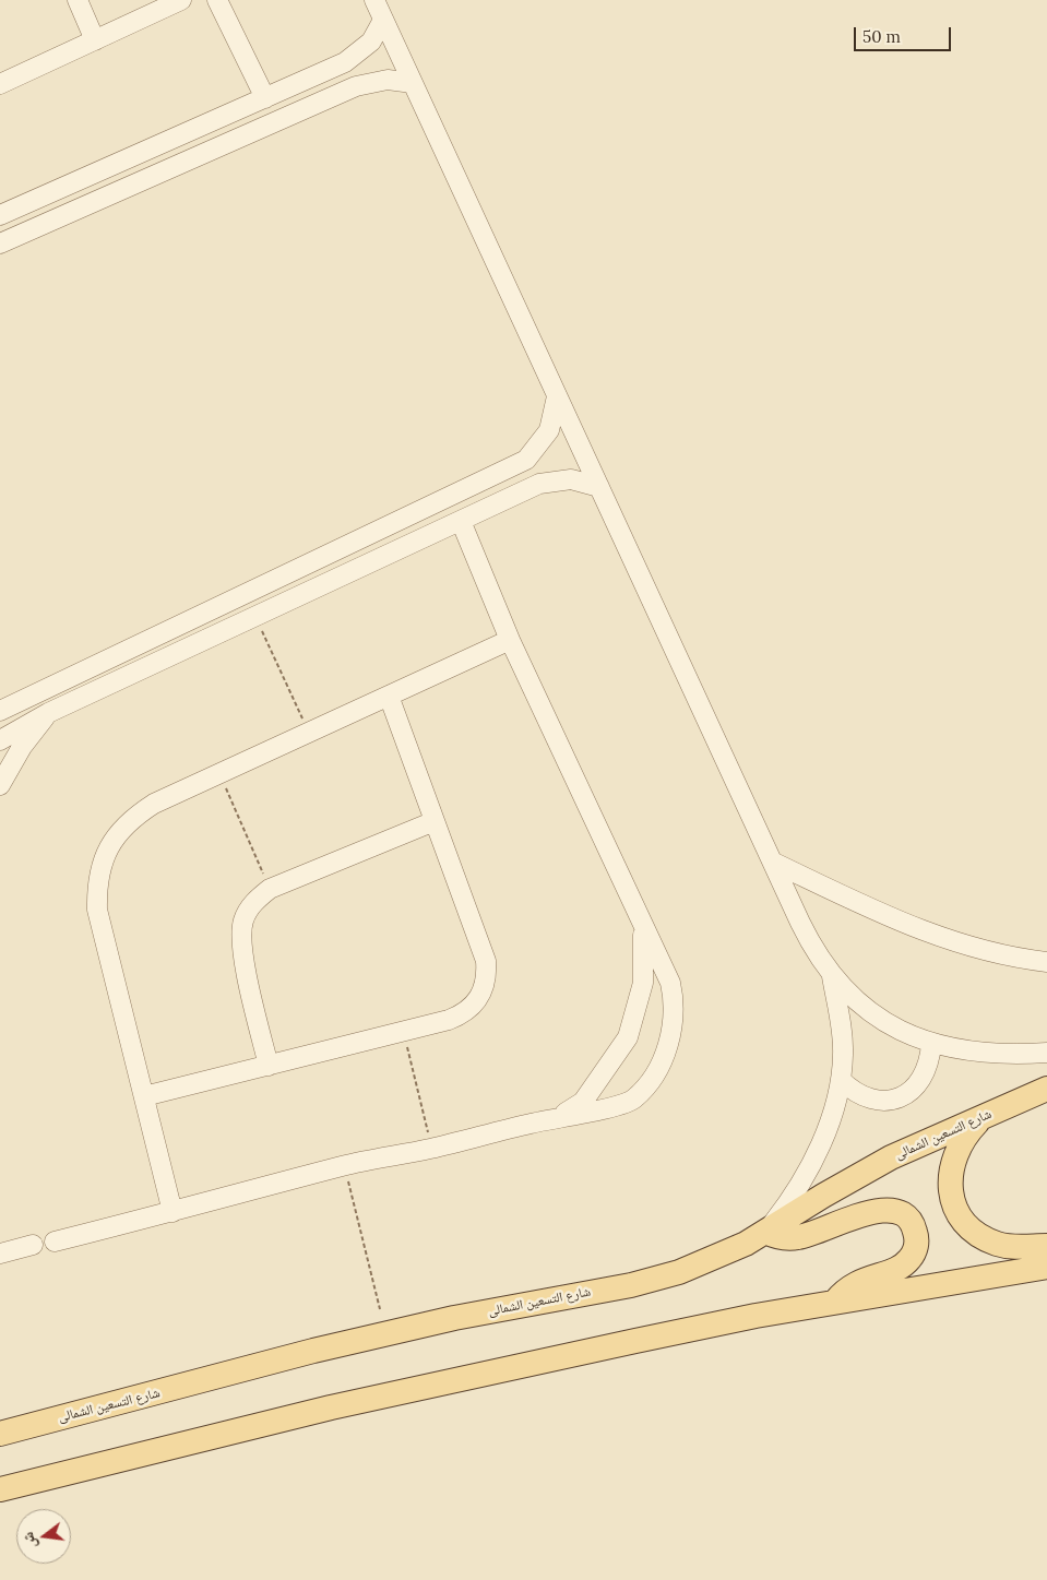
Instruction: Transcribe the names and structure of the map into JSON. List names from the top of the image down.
{
  "streets": {
    "main road": ["شارع التسعين الشمالى"]
  },
  "scale_bar": "50 m",
  "north": "left"
}
